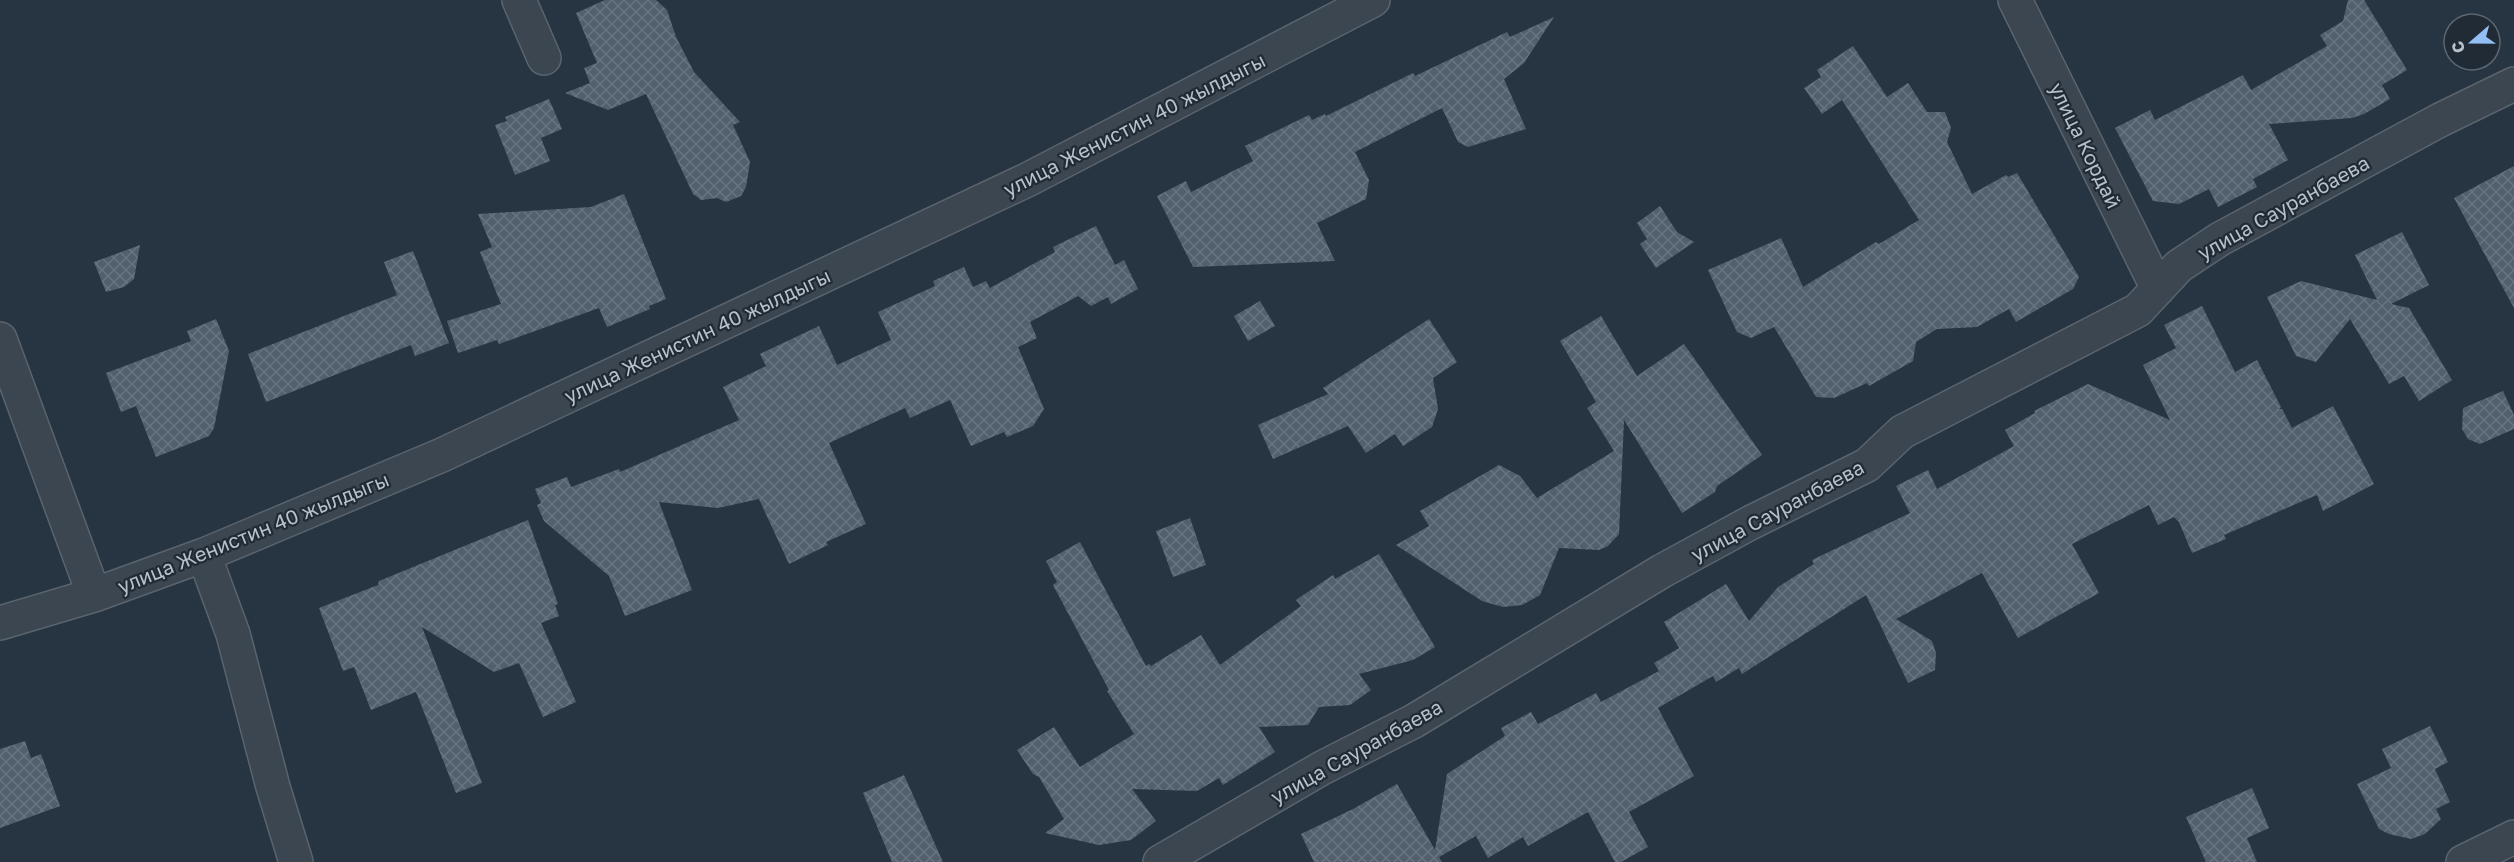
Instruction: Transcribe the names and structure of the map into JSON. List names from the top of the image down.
{
  "streets": {
    "street": ["улица Женистин 40 жылдыгы", "улица Кордай", "улица Сауранбаева"]
  },
  "crossings": [
    ["улица Кордай", "улица Сауранбаева"]
  ],
  "north": "left"
}
